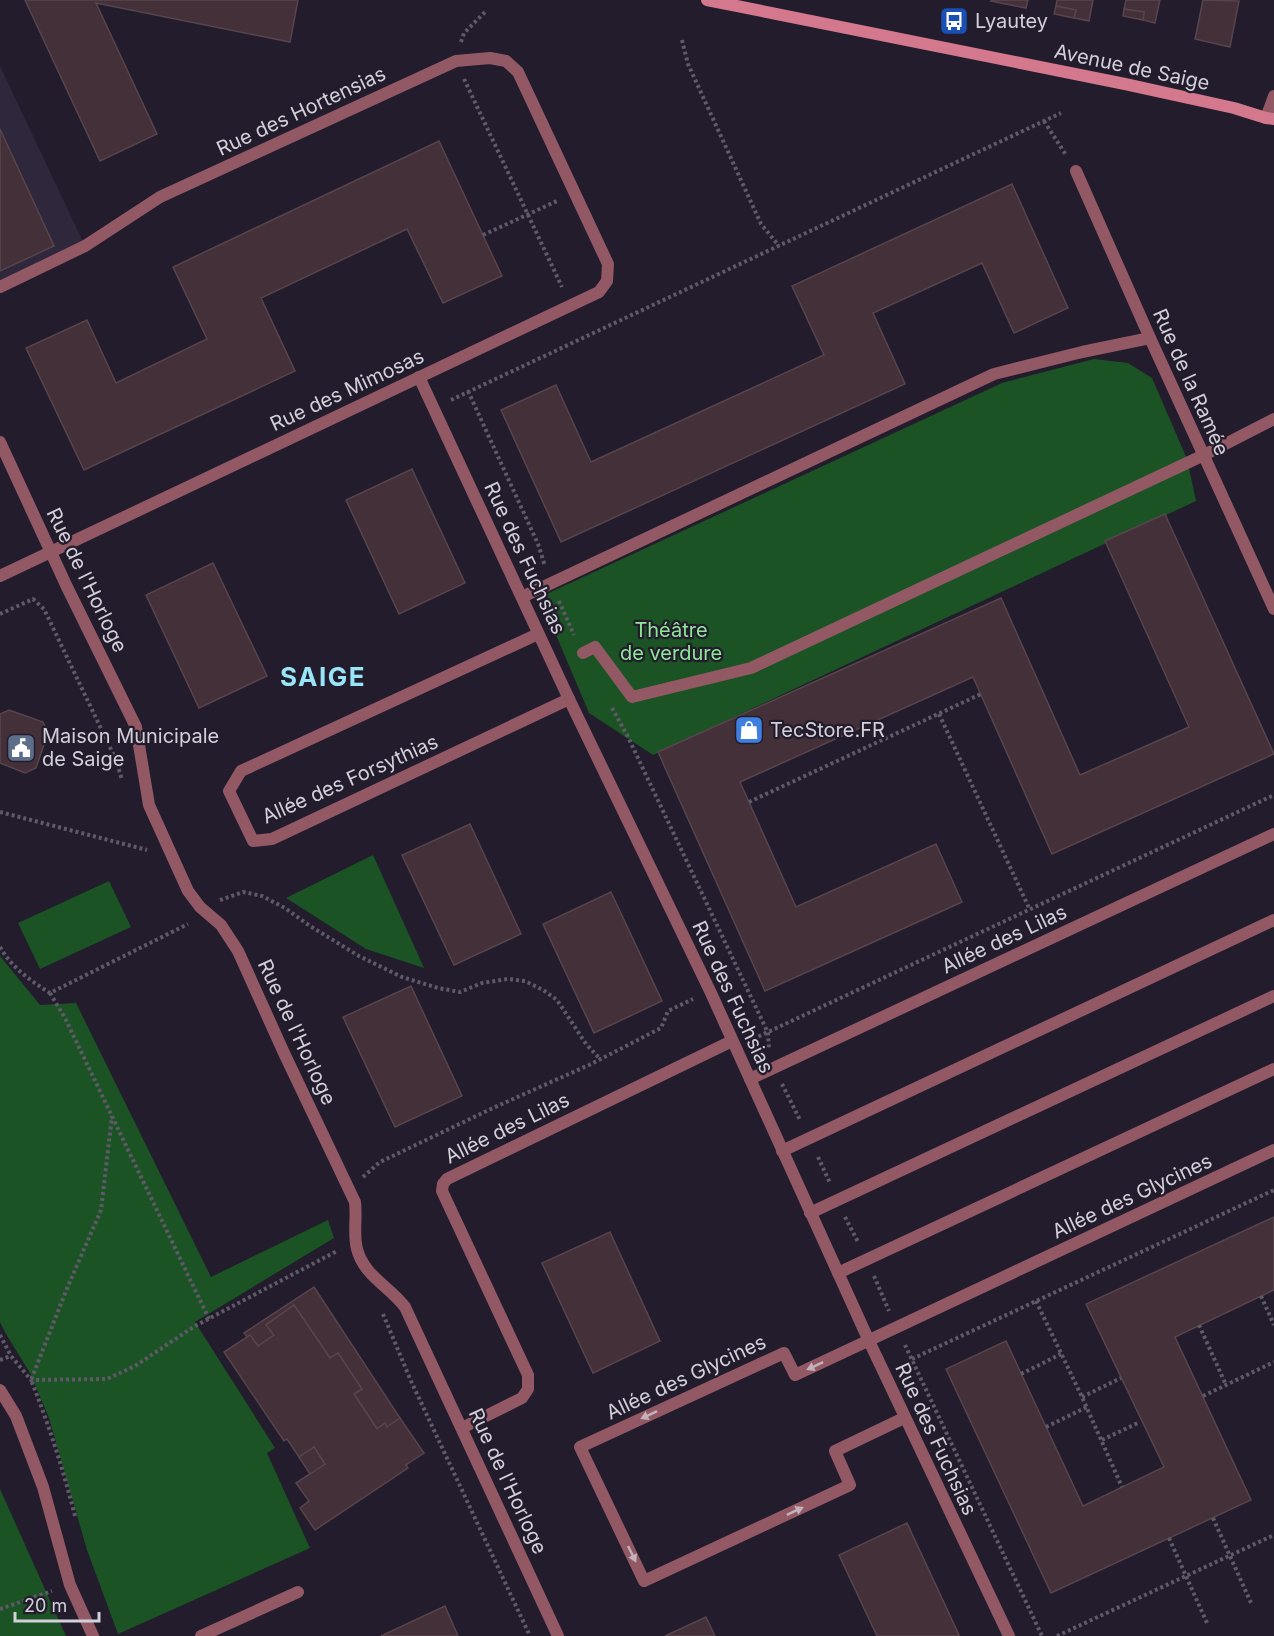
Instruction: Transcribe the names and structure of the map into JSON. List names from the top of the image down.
{
  "streets": {
    "street": [
      "Avenue de Saige",
      "Rue des Hortensias",
      "Rue de la Ramée",
      "Rue des Mimosas",
      "Rue des Fuchsias",
      "Rue de l'Horloge",
      "Allée des Forsythias",
      "Allée des Lilas",
      "Allée des Glycines"
    ]
  },
  "crossings": [
    ["Rue des Hortensias", "Rue des Mimosas"],
    ["Rue des Mimosas", "Rue des Fuchsias"],
    ["Rue des Mimosas", "Rue de l'Horloge"],
    ["Rue des Fuchsias", "Allée des Forsythias"],
    ["Rue des Fuchsias", "Allée des Lilas"],
    ["Rue des Fuchsias", "Allée des Glycines"],
    ["Rue de l'Horloge", "Allée des Lilas"]
  ],
  "districts": ["SAIGE"],
  "parks": ["Théâtre de verdure"],
  "places": {
    "bus stop": ["Lyautey"],
    "shop": ["TecStore.FR"],
    "public building": ["Maison Municipale de Saige"]
  },
  "scale_bar": "20 m"
}
